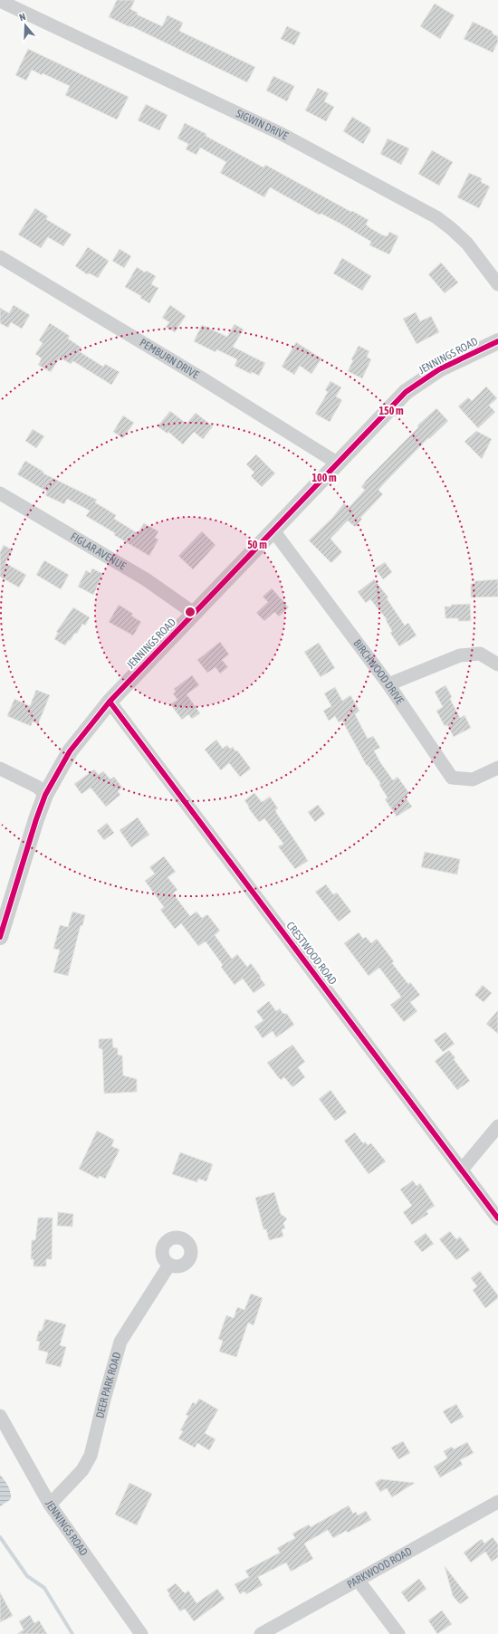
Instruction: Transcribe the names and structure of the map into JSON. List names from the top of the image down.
{
  "streets": {
    "street": [
      "SIGWIN DRIVE",
      "JENNINGS ROAD",
      "PEMBURN DRIVE",
      "FIGLAR AVENUE",
      "BIRCHWOOD DRIVE",
      "CRESTWOOD ROAD",
      "DEER PARK ROAD",
      "PARKWOOD ROAD"
    ]
  },
  "crossings": [
    ["JENNINGS ROAD", "PEMBURN DRIVE"],
    ["JENNINGS ROAD", "FIGLAR AVENUE"],
    ["JENNINGS ROAD", "BIRCHWOOD DRIVE"],
    ["JENNINGS ROAD", "CRESTWOOD ROAD"],
    ["JENNINGS ROAD", "DEER PARK ROAD"]
  ],
  "north": "top",
  "rings": ["150 m", "100 m", "50 m"]
}
